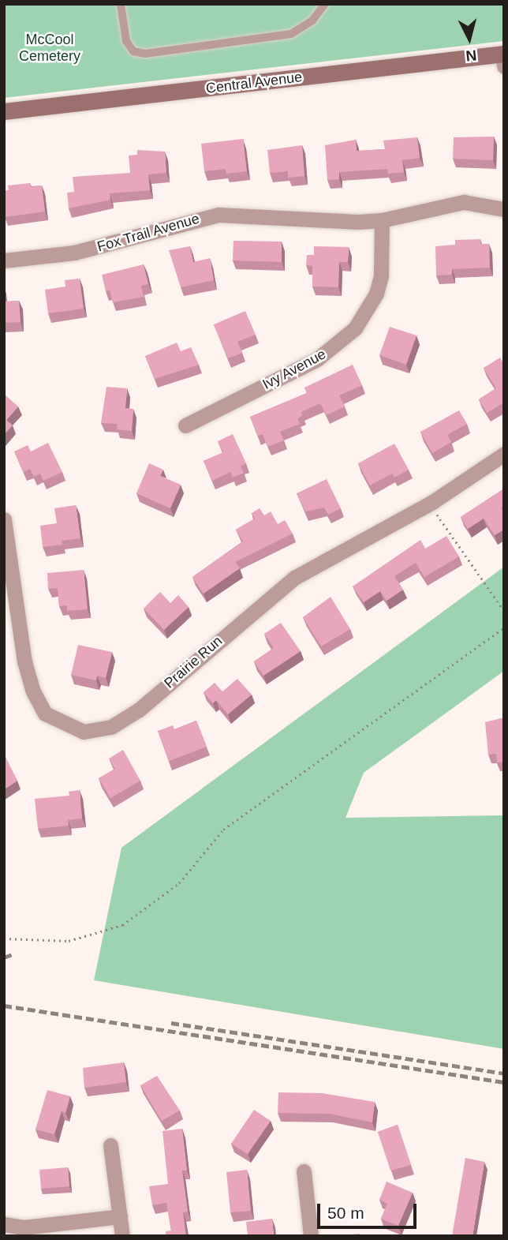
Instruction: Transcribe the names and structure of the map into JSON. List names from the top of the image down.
{
  "streets": {
    "street": [
      "Central Avenue",
      "Fox Trail Avenue",
      "Ivy Avenue",
      "Prairie Run"
    ]
  },
  "crossings": [
    ["Fox Trail Avenue", "Ivy Avenue"]
  ],
  "parks": ["McCool Cemetery"],
  "scale_bar": "50 m",
  "north": "bottom"
}
